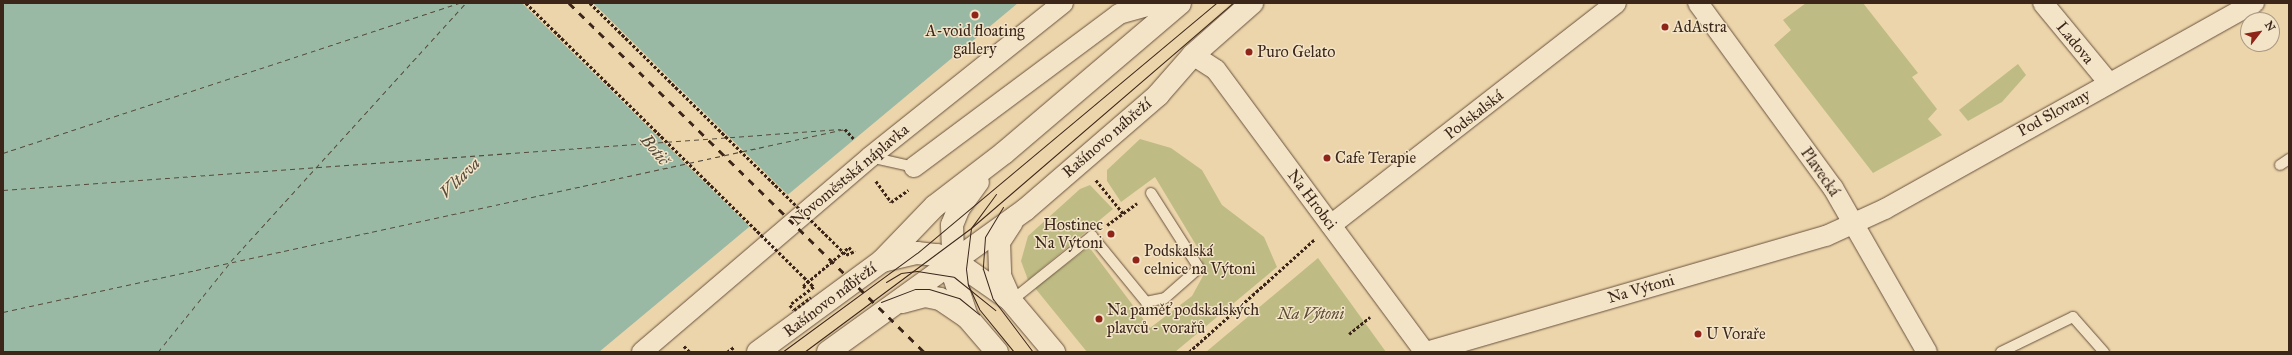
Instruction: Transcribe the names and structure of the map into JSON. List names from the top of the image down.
{
  "streets": {
    "main road": ["Rašínovo nábřeží"],
    "street": [
      "Ladova",
      "Pod Slovany",
      "Podskalská",
      "Plavecká",
      "Novoměstská náplavka",
      "Na Hrobci",
      "Na Výtoni"
    ]
  },
  "crossings": [
    ["Ladova", "Pod Slovany"],
    ["Pod Slovany", "Plavecká"],
    ["Pod Slovany", "Na Výtoni"],
    ["Podskalská", "Na Hrobci"],
    ["Rašínovo nábřeží", "Na Hrobci"],
    ["Plavecká", "Na Výtoni"],
    ["Na Hrobci", "Na Výtoni"]
  ],
  "water": ["Botič", "Vltava"],
  "parks": ["Na Výtoni"],
  "places": [
    "A-void floating gallery",
    "AdAstra",
    "Puro Gelato",
    "Cafe Terapie",
    "Hostinec Na Výtoni",
    "Podskalská celnice na Výtoni",
    "Na paměť podskalských plavců - vorařů",
    "U Voraře"
  ],
  "north": "top right"
}
